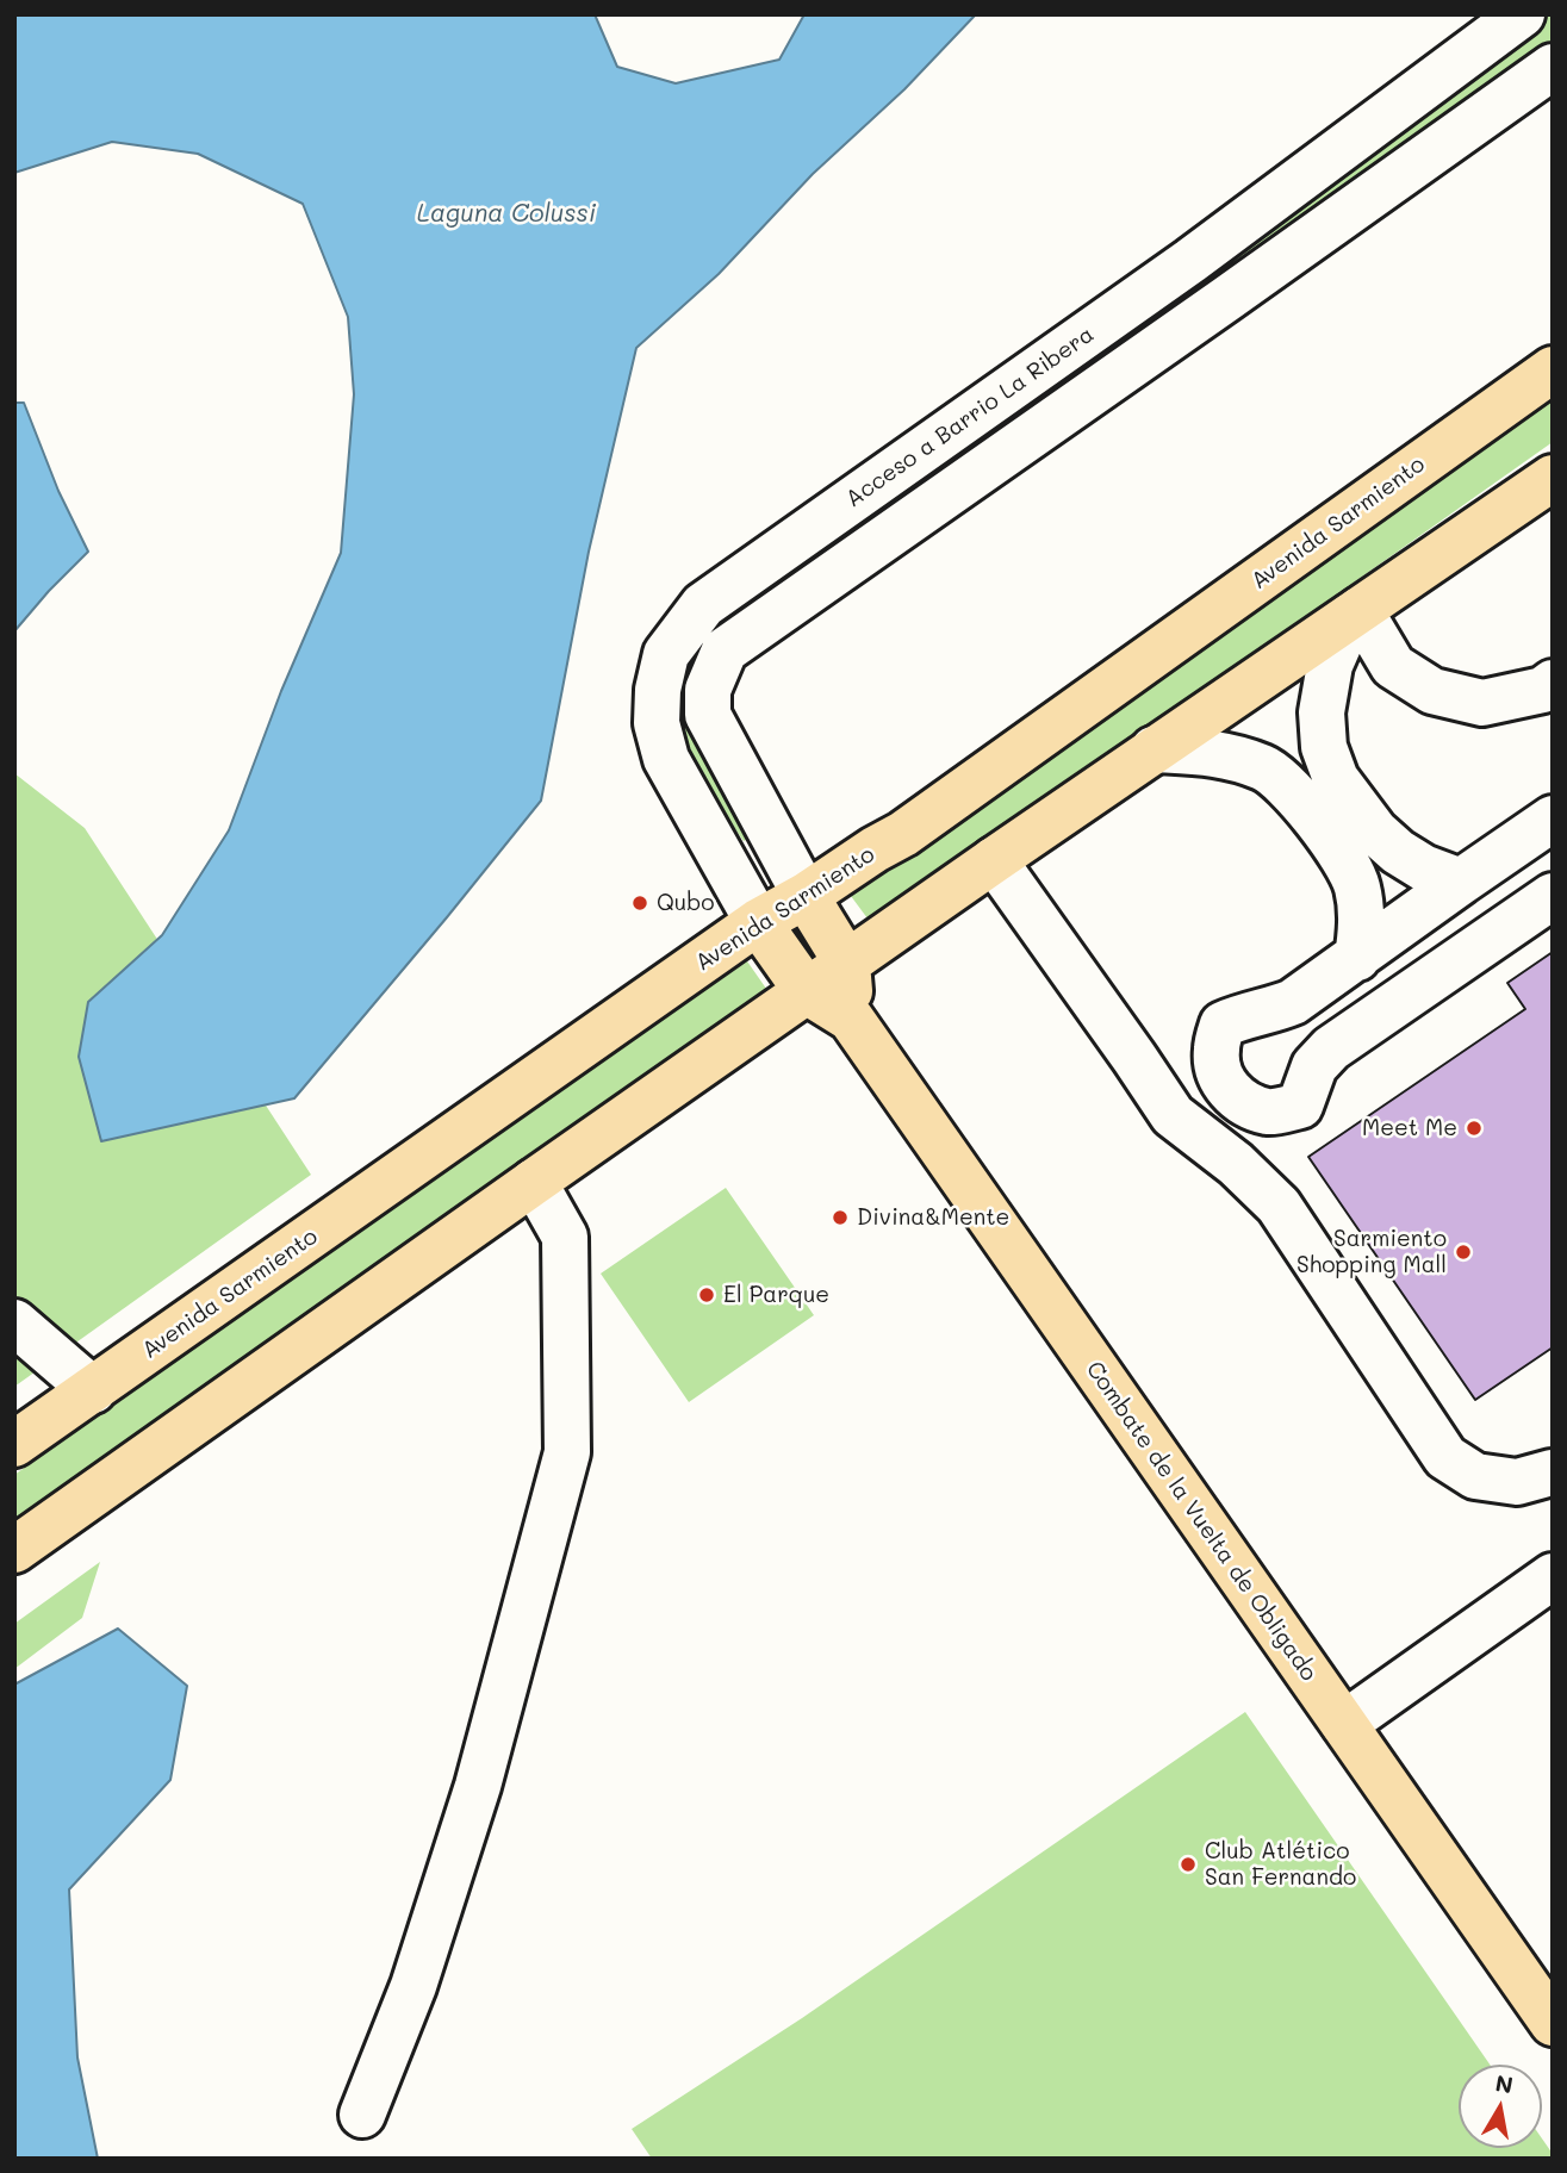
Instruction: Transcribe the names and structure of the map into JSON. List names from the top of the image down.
{
  "streets": {
    "main road": ["Avenida Sarmiento", "Combate de la Vuelta de Obligado"],
    "street": ["Acceso a Barrio La Ribera"]
  },
  "crossings": [
    ["Acceso a Barrio La Ribera", "Avenida Sarmiento"],
    ["Acceso a Barrio La Ribera", "Combate de la Vuelta de Obligado"],
    ["Avenida Sarmiento", "Combate de la Vuelta de Obligado"]
  ],
  "water": ["Laguna Colussi"],
  "places": [
    "Qubo",
    "Meet Me",
    "Divina&Mente",
    "Sarmiento Shopping Mall",
    "El Parque",
    "Club Atlético San Fernando"
  ],
  "north": "top"
}
